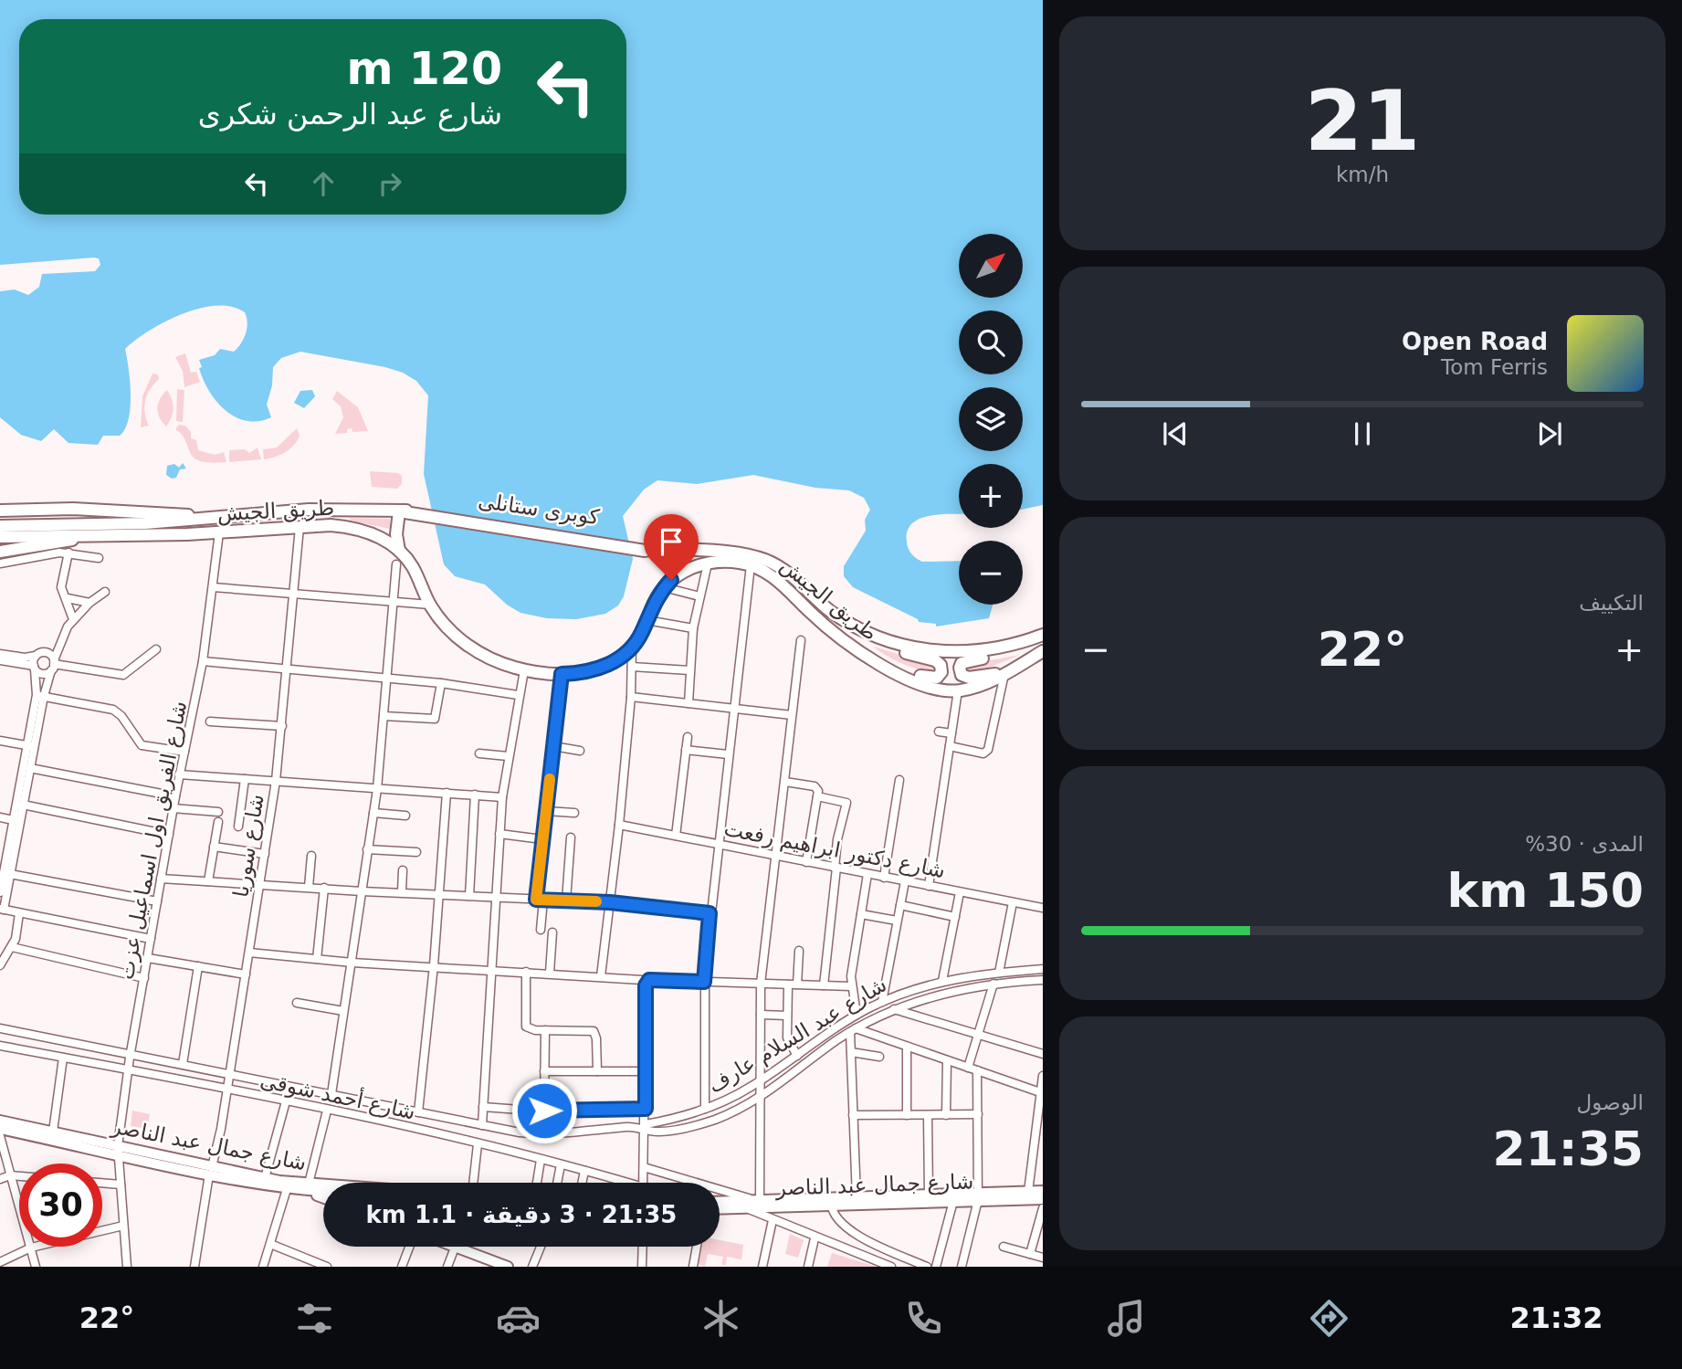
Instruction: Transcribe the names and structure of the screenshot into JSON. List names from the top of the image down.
{
  "streets": {
    "highway": ["كوبرى ستانلى", "طريق الجيش"],
    "main road": ["شارع جمال عبد الناصر"],
    "street": [
      "شارع الفريق اول اسماعيل عزت",
      "شارع سوريا",
      "شارع دكتور ابراهيم رفعت",
      "شارع عبد السلام عارف",
      "شارع أحمد شوقى"
    ]
  },
  "crossings": [
    ["كوبرى ستانلى", "طريق الجيش"],
    ["طريق الجيش", "شارع الفريق اول اسماعيل عزت"],
    ["طريق الجيش", "شارع سوريا"],
    ["شارع الفريق اول اسماعيل عزت", "شارع أحمد شوقى"],
    ["شارع الفريق اول اسماعيل عزت", "شارع جمال عبد الناصر"],
    ["شارع سوريا", "شارع أحمد شوقى"],
    ["شارع سوريا", "شارع جمال عبد الناصر"],
    ["شارع عبد السلام عارف", "شارع أحمد شوقى"]
  ],
  "north": "top right",
  "page": {
    "tile": [
      ["21", "km/h"],
      "التكييف",
      ["المدى · 30%", "150 km"],
      ["الوصول", "21:35"]
    ],
    "turn": ["120 m", "شارع عبد الرحمن شكرى"],
    "map_buttons": ["+", "−"],
    "song": ["Open Road", "Tom Ferris"],
    "heat": ["−", "22°", "+"],
    "limit": "30",
    "trip": "21:35 · 3 دقيقة · 1.1 km",
    "tabs": ["21:32", "22°"]
  }
}
